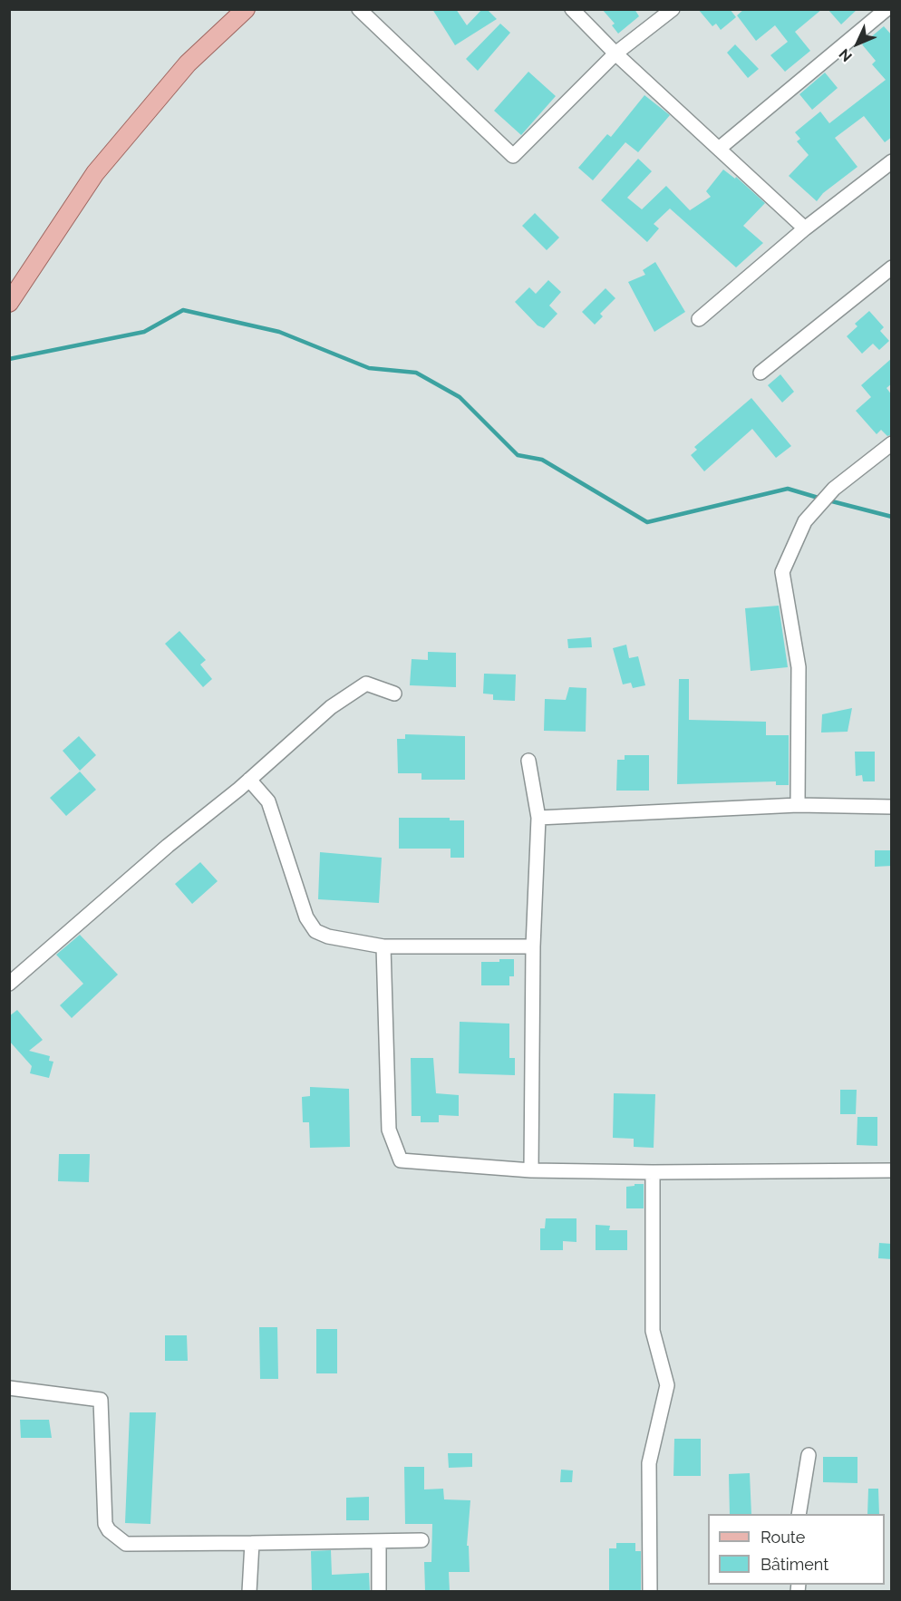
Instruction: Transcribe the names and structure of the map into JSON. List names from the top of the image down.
{
  "legend": ["Route", "Bâtiment"],
  "north": "bottom left"
}
